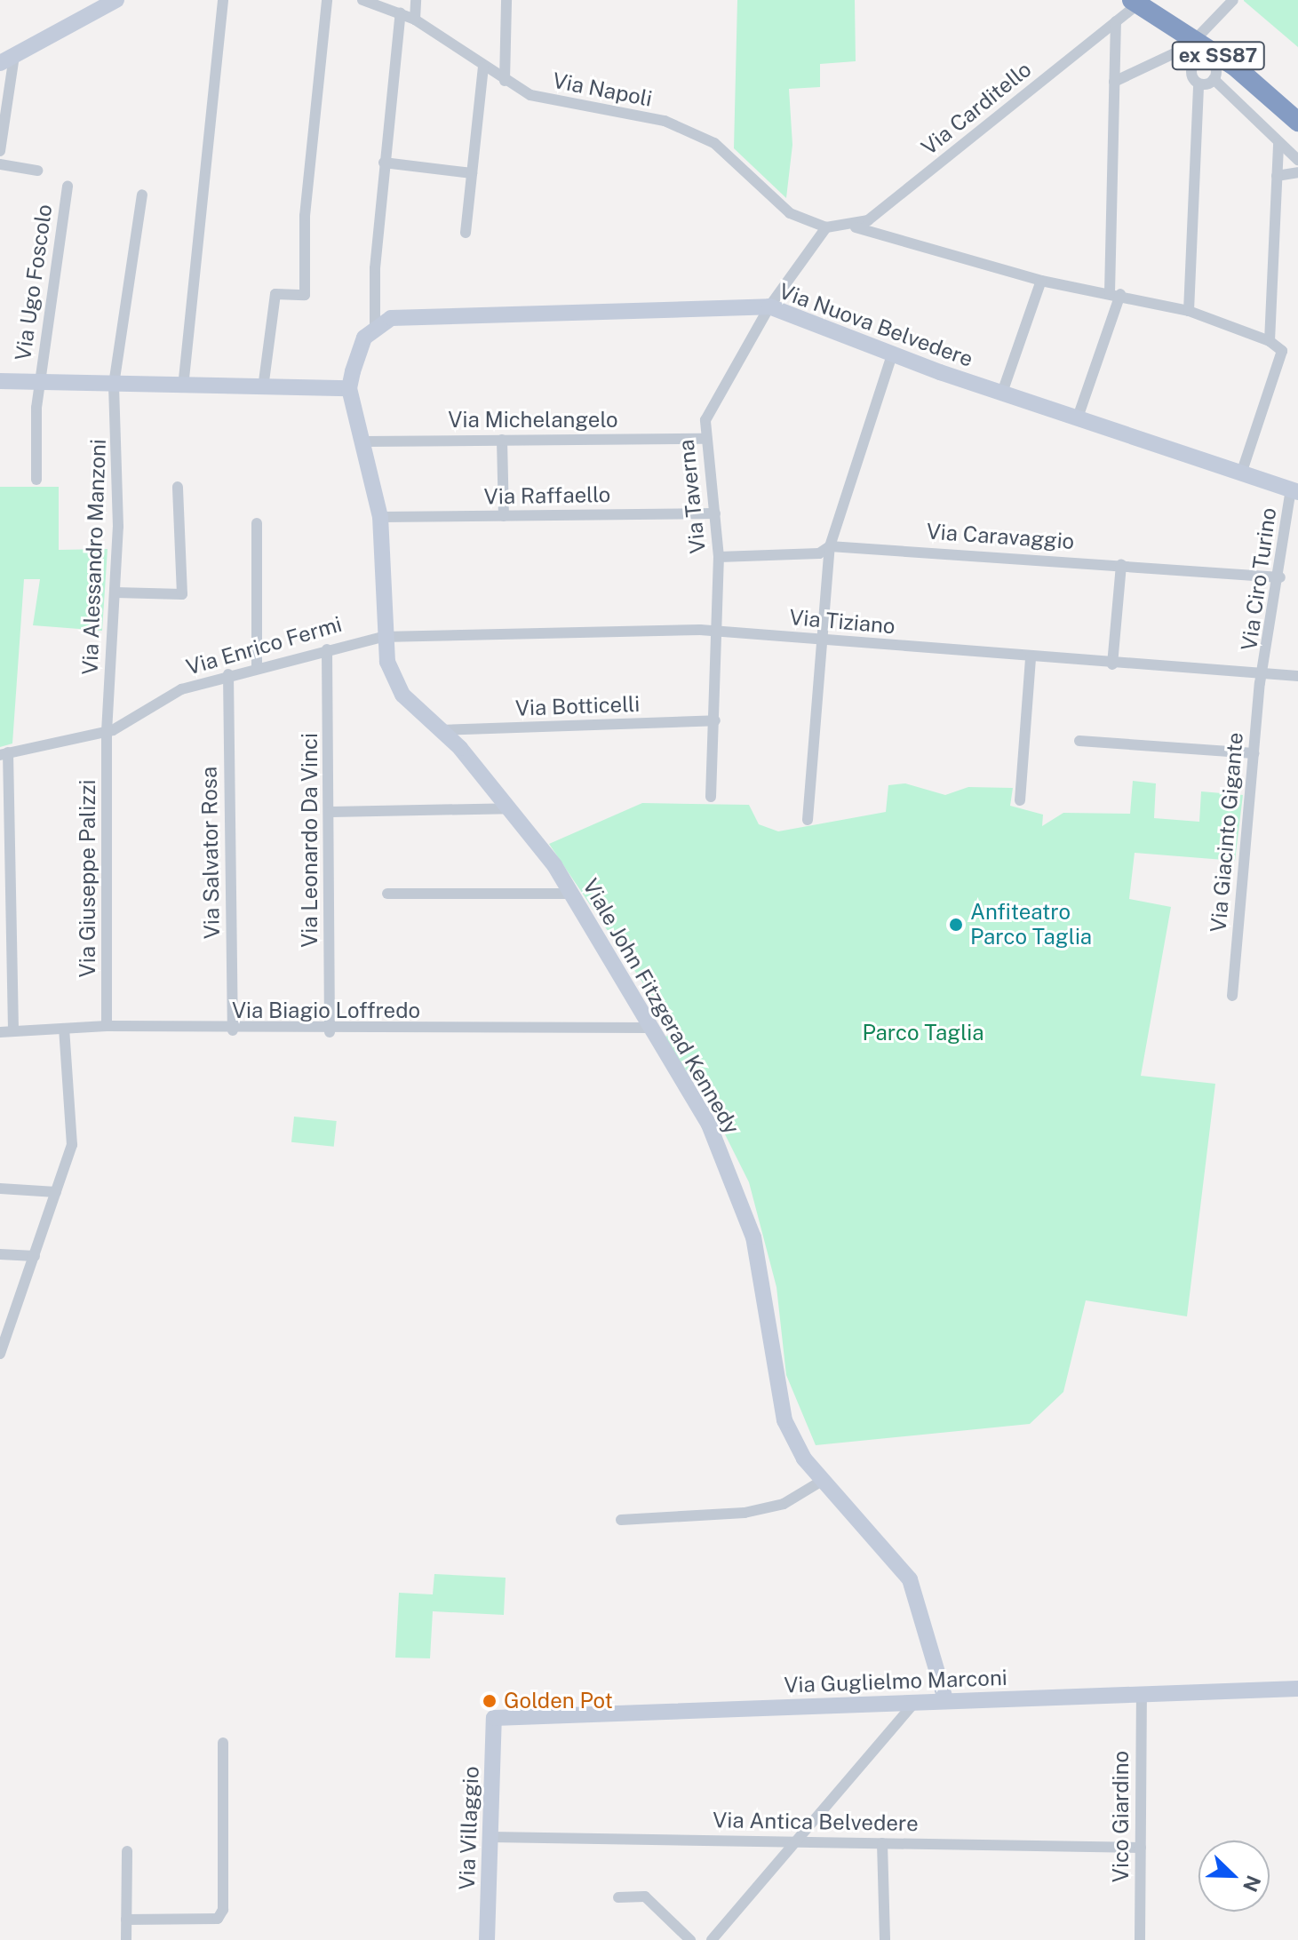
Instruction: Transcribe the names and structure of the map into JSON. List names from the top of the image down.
{
  "streets": {
    "highway": ["ex SS87"],
    "street": [
      "Via Napoli",
      "Via Carditello",
      "Via Ugo Foscolo",
      "Via Nuova Belvedere",
      "Via Michelangelo",
      "Via Raffaello",
      "Via Taverna",
      "Via Caravaggio",
      "Via Alessandro Manzoni",
      "Via Ciro Turino",
      "Via Tiziano",
      "Via Enrico Fermi",
      "Via Botticelli",
      "Via Giacinto Gigante",
      "Via Leonardo Da Vinci",
      "Via Salvator Rosa",
      "Via Giuseppe Palizzi",
      "Viale John Fitzgerad Kennedy",
      "Via Biagio Loffredo",
      "Via Guglielmo Marconi",
      "Vico Giardino",
      "Via Antica Belvedere",
      "Via Villaggio"
    ]
  },
  "crossings": [
    ["Via Napoli", "Via Taverna"],
    ["Via Nuova Belvedere", "Via Taverna"],
    ["Via Nuova Belvedere", "Via Ciro Turino"],
    ["Via Michelangelo", "Via Taverna"],
    ["Via Michelangelo", "Viale John Fitzgerad Kennedy"],
    ["Via Raffaello", "Via Taverna"],
    ["Via Raffaello", "Viale John Fitzgerad Kennedy"],
    ["Via Taverna", "Via Caravaggio"],
    ["Via Taverna", "Via Tiziano"],
    ["Via Taverna", "Via Botticelli"],
    ["Via Caravaggio", "Via Ciro Turino"],
    ["Via Alessandro Manzoni", "Via Enrico Fermi"],
    ["Via Alessandro Manzoni", "Via Giuseppe Palizzi"],
    ["Via Ciro Turino", "Via Tiziano"],
    ["Via Ciro Turino", "Via Giacinto Gigante"],
    ["Via Tiziano", "Via Enrico Fermi"],
    ["Via Tiziano", "Via Giacinto Gigante"],
    ["Via Tiziano", "Viale John Fitzgerad Kennedy"],
    ["Via Enrico Fermi", "Via Leonardo Da Vinci"],
    ["Via Enrico Fermi", "Via Salvator Rosa"],
    ["Via Enrico Fermi", "Via Giuseppe Palizzi"],
    ["Via Enrico Fermi", "Viale John Fitzgerad Kennedy"],
    ["Via Botticelli", "Viale John Fitzgerad Kennedy"],
    ["Via Leonardo Da Vinci", "Via Biagio Loffredo"],
    ["Via Salvator Rosa", "Via Biagio Loffredo"],
    ["Via Giuseppe Palizzi", "Via Biagio Loffredo"],
    ["Viale John Fitzgerad Kennedy", "Via Biagio Loffredo"],
    ["Viale John Fitzgerad Kennedy", "Via Guglielmo Marconi"],
    ["Via Guglielmo Marconi", "Vico Giardino"],
    ["Via Guglielmo Marconi", "Via Villaggio"],
    ["Vico Giardino", "Via Antica Belvedere"],
    ["Via Antica Belvedere", "Via Villaggio"]
  ],
  "parks": ["Parco Taglia"],
  "places": ["Anfiteatro Parco Taglia", "Golden Pot"],
  "north": "bottom right"
}
